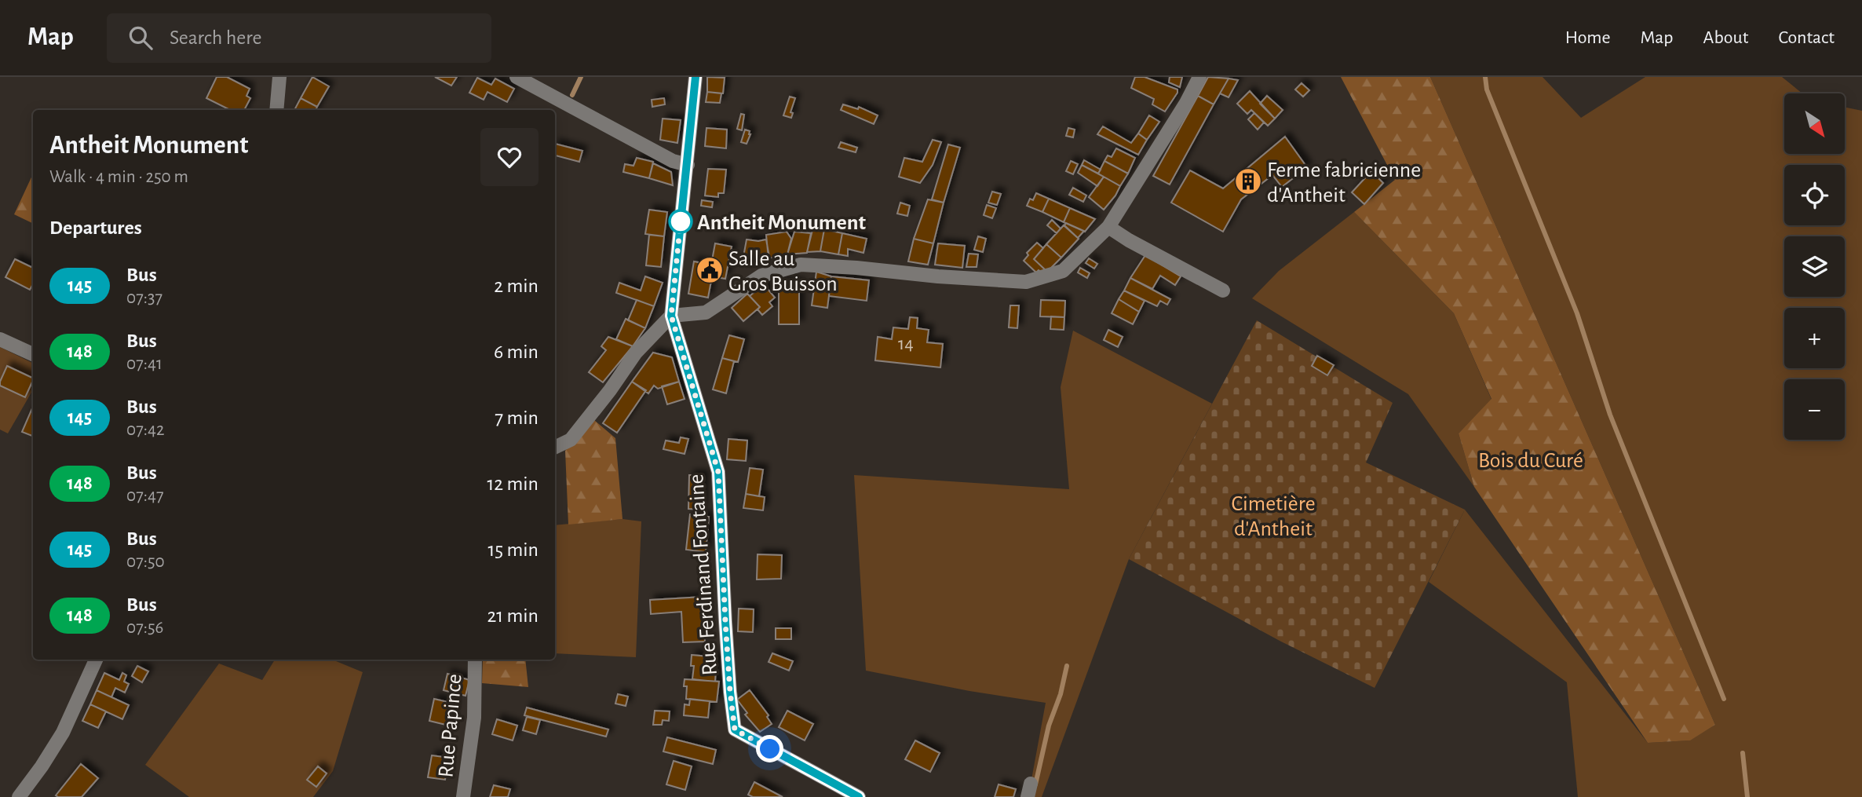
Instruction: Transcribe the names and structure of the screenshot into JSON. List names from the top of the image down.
{
  "streets": {
    "street": ["Rue Ferdinand Fontaine", "Rue Papince"]
  },
  "parks": ["Bois du Curé", "Cimetière d'Antheit"],
  "places": {
    "building": ["Ferme fabricienne d'Antheit"],
    "other": ["Antheit Monument"],
    "public building": ["Salle au Gros Buisson"]
  },
  "lines": ["bus line 145"],
  "house_numbers": ["14"],
  "north": "bottom right",
  "page": {
    "header": "Map",
    "search": "Search here",
    "nav": [
      "Home",
      "Map",
      "About",
      "Contact"
    ],
    "map_buttons": ["+", "−"],
    "heading": [
      ["Antheit Monument", "Walk · 4 min · 250 m"],
      "Departures"
    ],
    "list": [
      {
        "mark": "145",
        "name": "Bus",
        "note": "07:37",
        "value": "2 min"
      },
      {
        "mark": "148",
        "name": "Bus",
        "note": "07:41",
        "value": "6 min"
      },
      {
        "mark": "145",
        "name": "Bus",
        "note": "07:42",
        "value": "7 min"
      },
      {
        "mark": "148",
        "name": "Bus",
        "note": "07:47",
        "value": "12 min"
      },
      {
        "mark": "145",
        "name": "Bus",
        "note": "07:50",
        "value": "15 min"
      },
      {
        "mark": "148",
        "name": "Bus",
        "note": "07:56",
        "value": "21 min"
      }
    ]
  }
}
